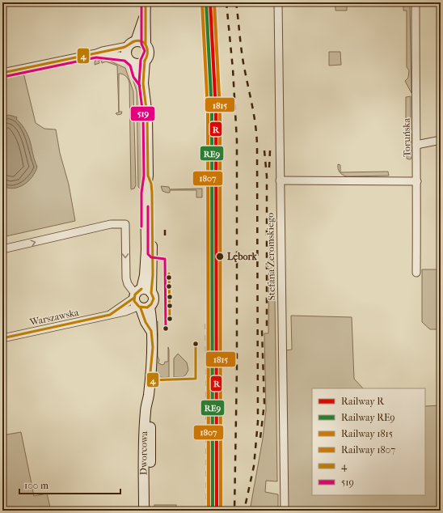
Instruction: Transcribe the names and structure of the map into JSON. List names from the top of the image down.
{
  "streets": {
    "street": [
      "Toruńska",
      "Stefana Żeromskiego",
      "Warszawska",
      "Dworcowa"
    ]
  },
  "crossings": [
    ["Warszawska", "Dworcowa"]
  ],
  "places": ["Lębork"],
  "lines": [
    "rail line R",
    "rail line RE9",
    "rail line 1815",
    "transit line 4",
    "transit line 519",
    "rail line 1807"
  ],
  "legend": [
    "Railway R",
    "Railway RE9",
    "Railway 1815",
    "Railway 1807",
    "4",
    "519"
  ],
  "scale_bar": "100 m"
}
